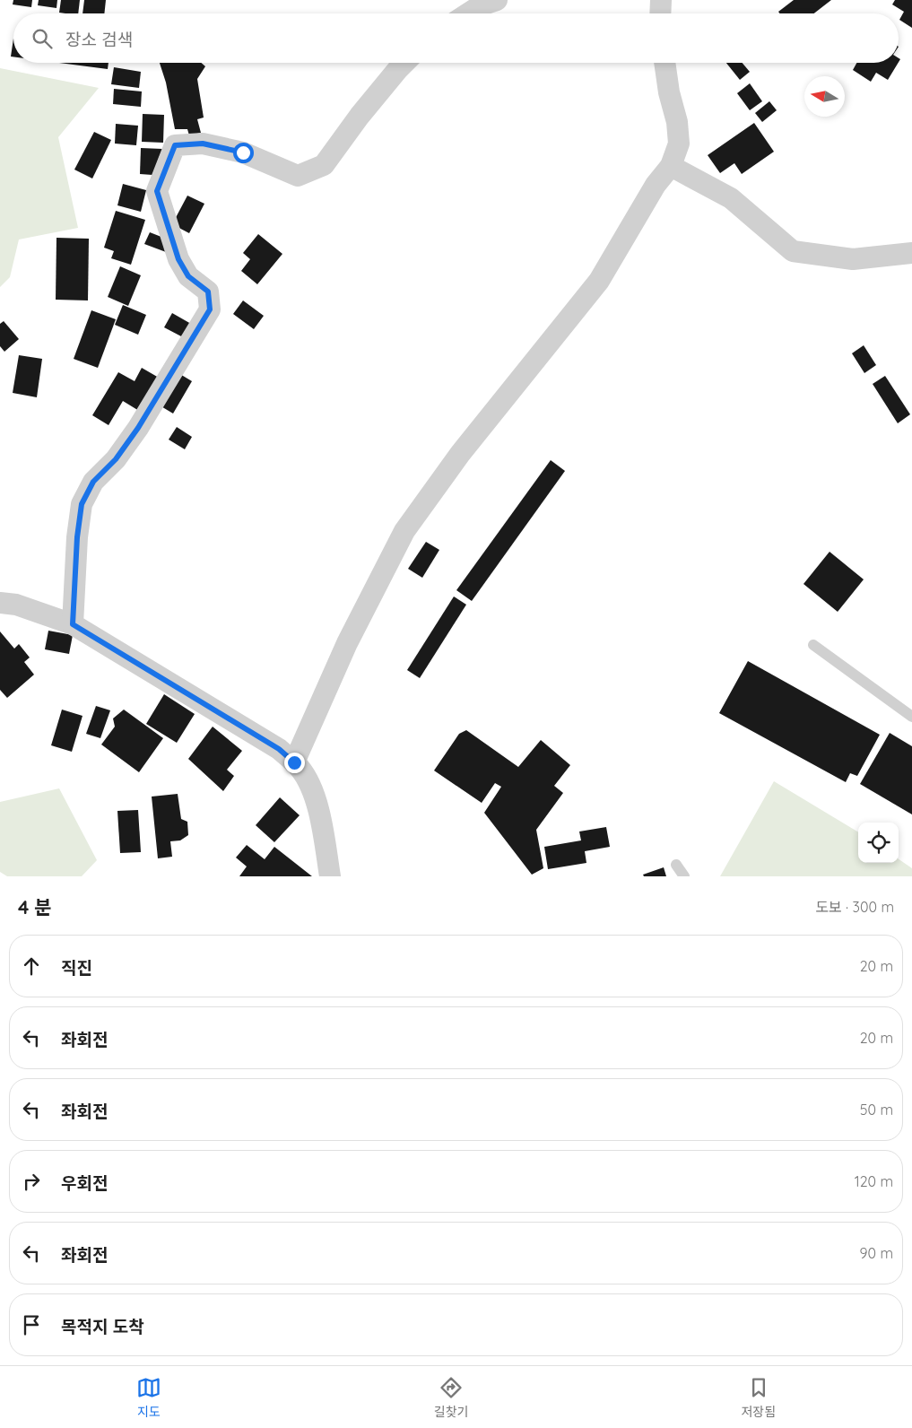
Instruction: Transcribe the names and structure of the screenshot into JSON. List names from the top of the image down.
{
  "north": "left",
  "page": {
    "search": "장소 검색",
    "heading": ["4 분", "도보 · 300 m"],
    "list": [
      ["직진", "20 m"],
      ["좌회전", "20 m"],
      ["좌회전", "50 m"],
      ["우회전", "120 m"],
      ["좌회전", "90 m"],
      "목적지 도착"
    ],
    "nav": ["지도", "길찾기", "저장됨"]
  }
}
